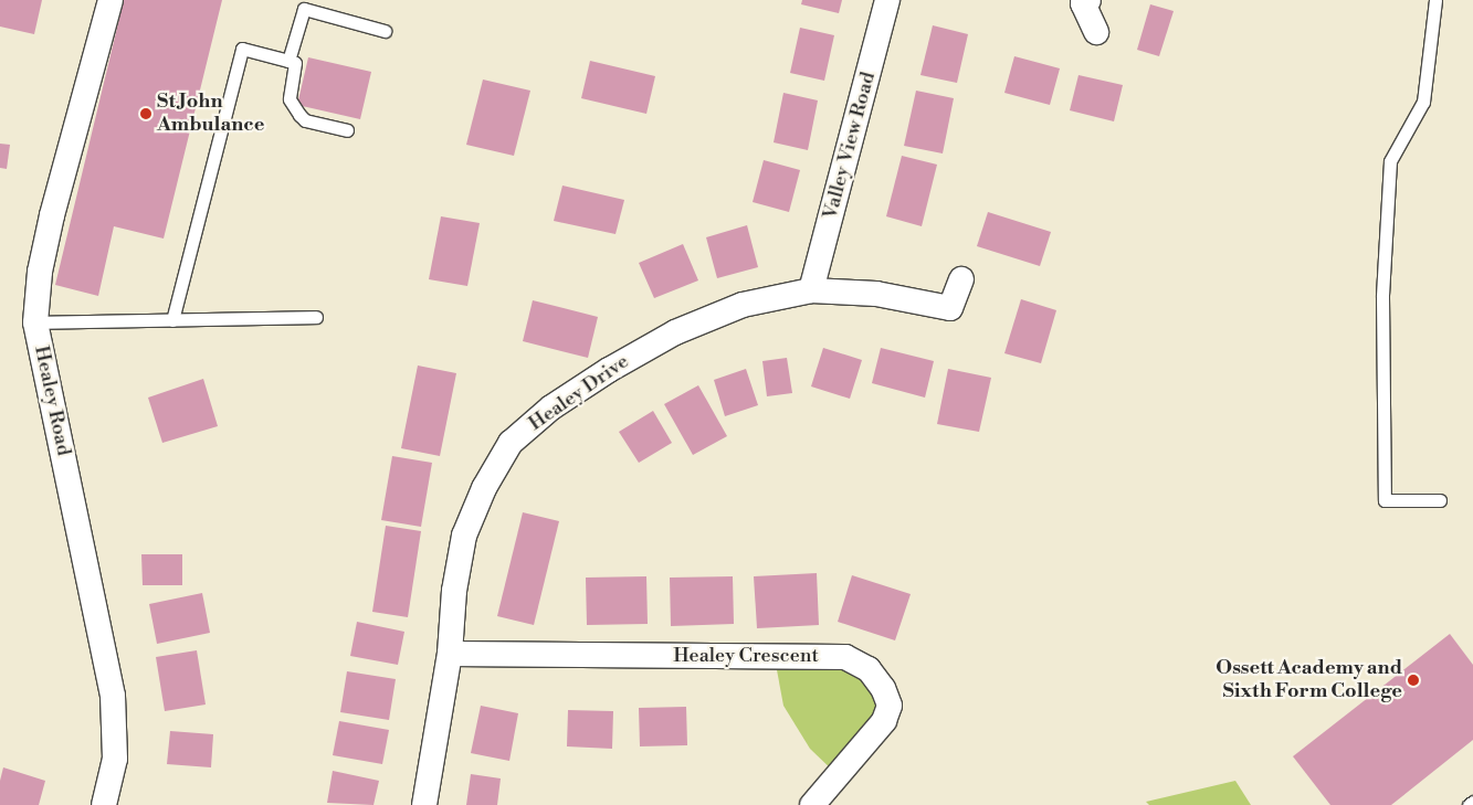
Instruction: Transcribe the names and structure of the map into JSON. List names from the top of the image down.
{
  "streets": {
    "street": [
      "Valley View Road",
      "Healey Drive",
      "Healey Road",
      "Healey Crescent"
    ]
  },
  "crossings": [
    ["Valley View Road", "Healey Drive"],
    ["Healey Drive", "Healey Crescent"]
  ],
  "places": ["St John Ambulance", "Ossett Academy and Sixth Form College"]
}
